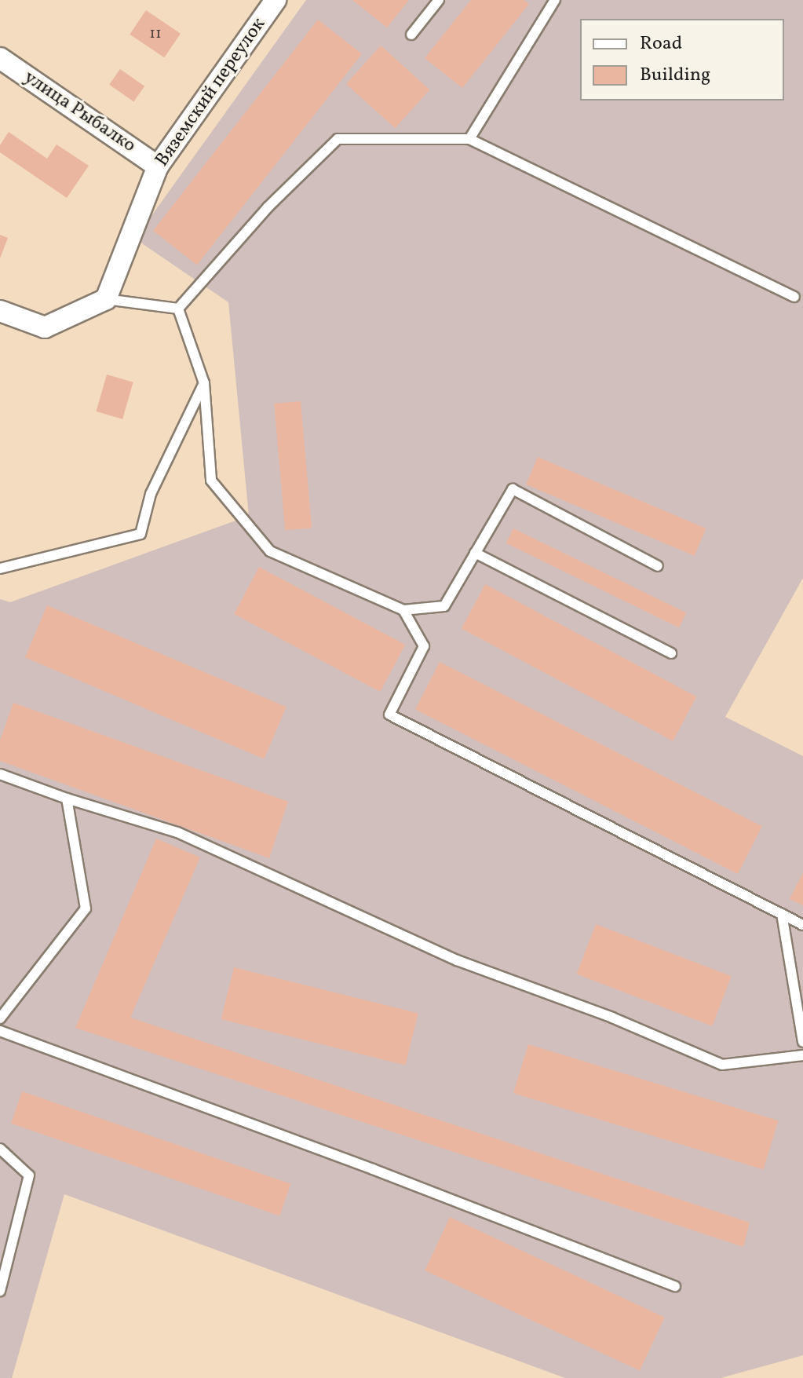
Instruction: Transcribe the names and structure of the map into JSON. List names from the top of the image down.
{
  "streets": {
    "street": ["Вяземский переулок", "улица Рыбалко"]
  },
  "crossings": [
    ["Вяземский переулок", "улица Рыбалко"]
  ],
  "house_numbers": ["11"],
  "legend": ["Road", "Building"]
}
